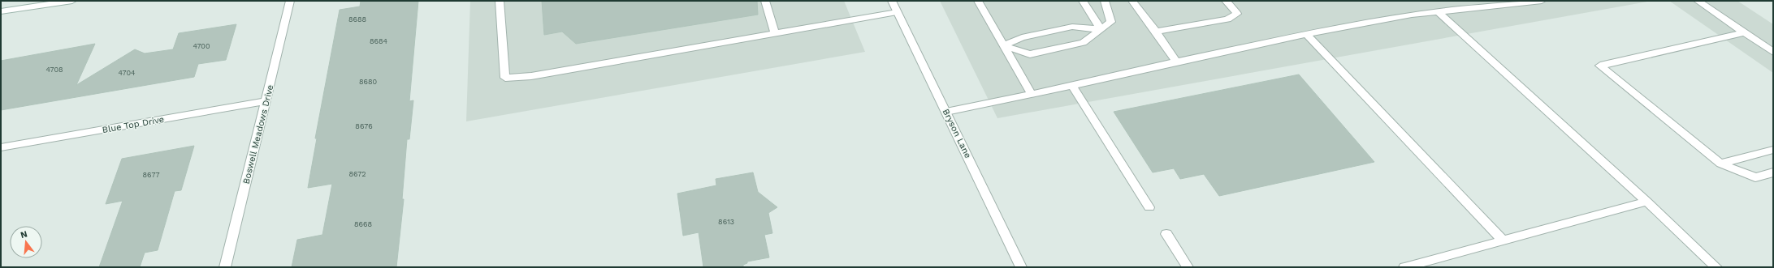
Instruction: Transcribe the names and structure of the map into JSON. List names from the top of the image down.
{
  "streets": {
    "street": ["Blue Top Drive", "Bryson Lane", "Boswell Meadows Drive"]
  },
  "crossings": [
    ["Blue Top Drive", "Boswell Meadows Drive"]
  ],
  "house_numbers": [
    "8688",
    "8684",
    "4700",
    "4708",
    "4704",
    "8680",
    "8676",
    "8672",
    "8677",
    "8613",
    "8668"
  ],
  "north": "top"
}
